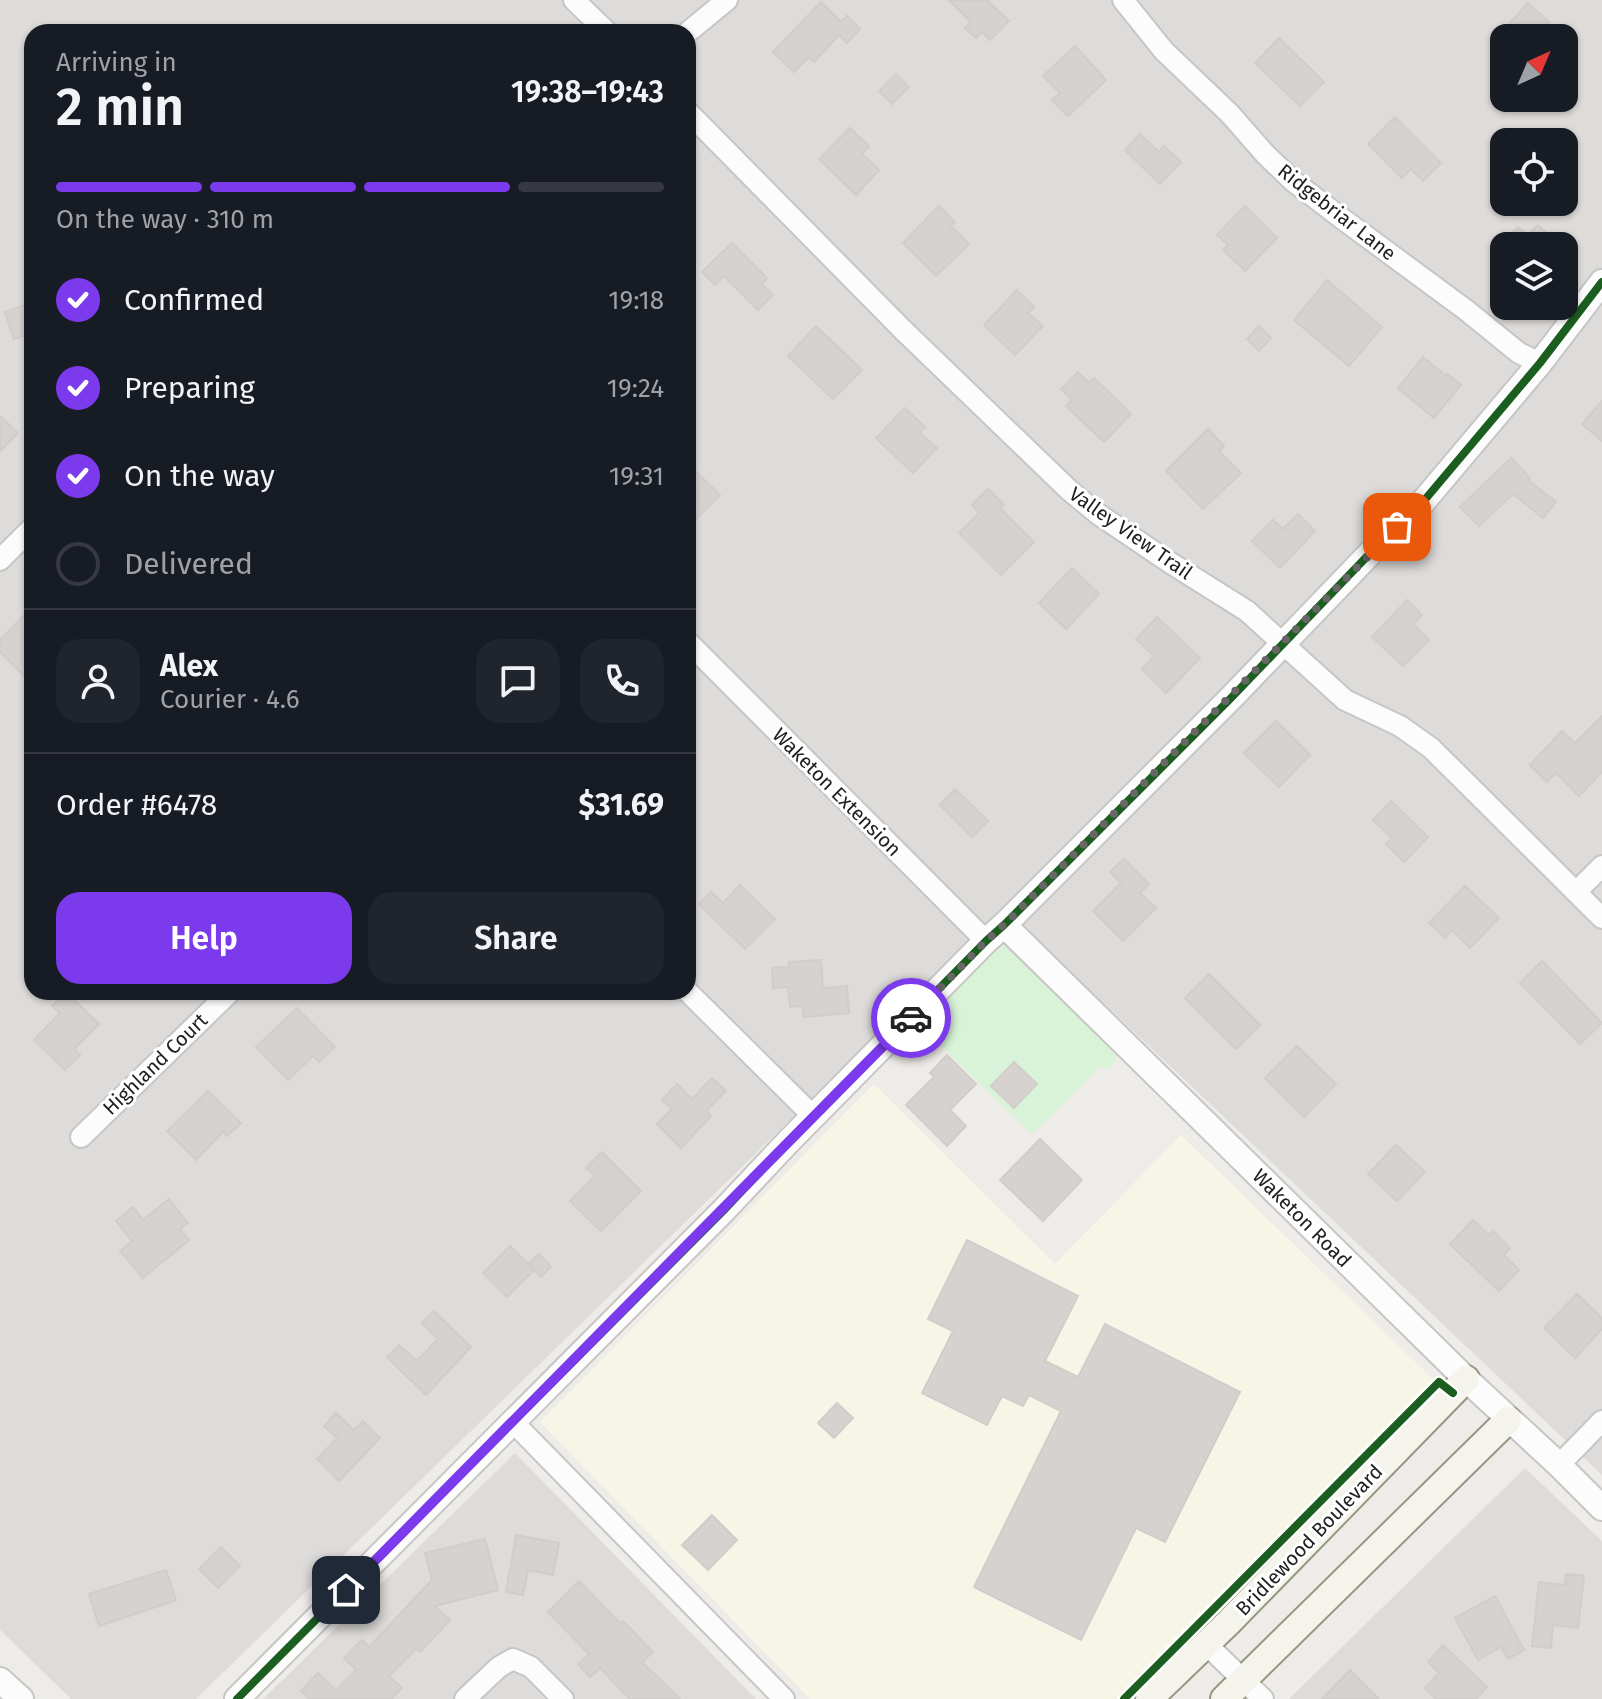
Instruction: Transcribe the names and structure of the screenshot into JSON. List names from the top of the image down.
{
  "streets": {
    "main road": ["Bridlewood Boulevard"],
    "street": [
      "Ridgebriar Lane",
      "Valley View Trail",
      "Waketon Extension",
      "Highland Court",
      "Waketon Road"
    ]
  },
  "crossings": [
    ["Waketon Extension", "Waketon Road"],
    ["Waketon Road", "Bridlewood Boulevard"]
  ],
  "north": "top right",
  "page": {
    "heading": ["2 min", "Arriving in", "19:38–19:43"],
    "panel": [
      "Alex",
      "Courier · 4.6",
      "Order #6478",
      "$31.69"
    ],
    "bar": "On the way · 310 m",
    "list": [
      ["Confirmed", "19:18"],
      ["Preparing", "19:24"],
      ["On the way", "19:31"],
      "Delivered"
    ],
    "buttons": ["Help", "Share"]
  }
}
